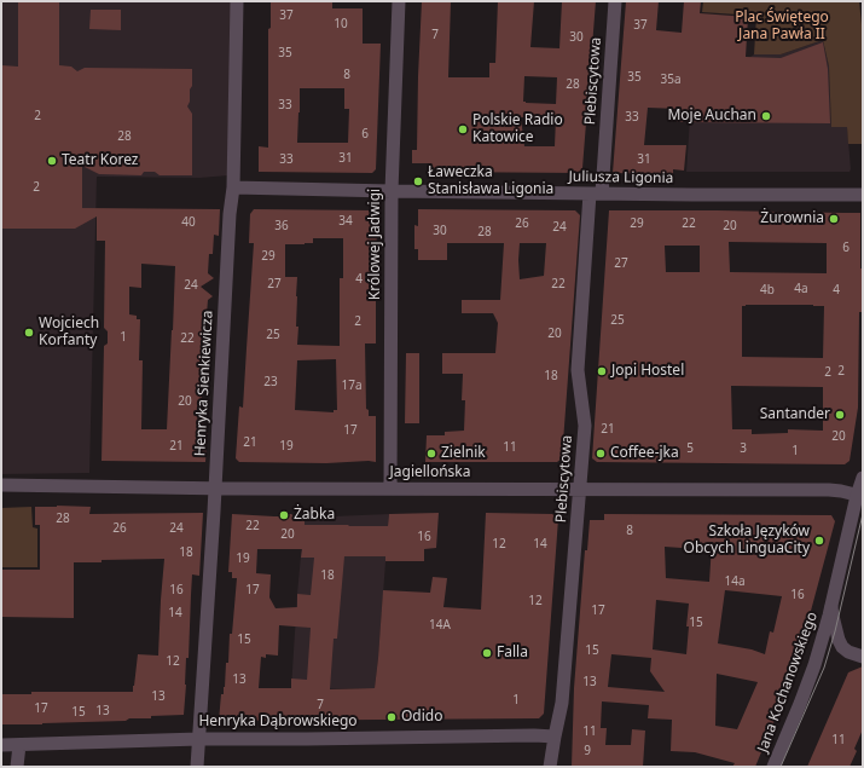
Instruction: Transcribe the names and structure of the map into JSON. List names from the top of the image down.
{
  "streets": {
    "street": [
      "Plebiscytowa",
      "Juliusza Ligonia",
      "Królowej Jadwigi",
      "Henryka Sienkiewicza",
      "Jagiellońska",
      "Jana Kochanowskiego",
      "Henryka Dąbrowskiego"
    ]
  },
  "crossings": [
    ["Plebiscytowa", "Juliusza Ligonia"],
    ["Plebiscytowa", "Jagiellońska"],
    ["Plebiscytowa", "Henryka Dąbrowskiego"],
    ["Juliusza Ligonia", "Królowej Jadwigi"],
    ["Juliusza Ligonia", "Henryka Sienkiewicza"],
    ["Królowej Jadwigi", "Jagiellońska"],
    ["Henryka Sienkiewicza", "Jagiellońska"],
    ["Henryka Sienkiewicza", "Henryka Dąbrowskiego"],
    ["Jagiellońska", "Jana Kochanowskiego"]
  ],
  "parks": ["Plac Świętego Jana Pawła II"],
  "places": [
    "Moje Auchan",
    "Polskie Radio Katowice",
    "Teatr Korez",
    "Ławeczka Stanisława Ligonia",
    "Żurownia",
    "Wojciech Korfanty",
    "Jopi Hostel",
    "Santander",
    "Zielnik",
    "Coffee-jka",
    "Żabka",
    "Szkoła Języków Obcych LinguaCity",
    "Falla",
    "Odido"
  ],
  "house_numbers": [
    "37",
    "10",
    "37",
    "7",
    "30",
    "35",
    "8",
    "35",
    "35a",
    "28",
    "33",
    "2",
    "33",
    "6",
    "28",
    "31",
    "33",
    "31",
    "2",
    "34",
    "40",
    "26",
    "29",
    "22",
    "36",
    "20",
    "24",
    "30",
    "28",
    "6",
    "29",
    "27",
    "4",
    "27",
    "22",
    "24",
    "4a",
    "4b",
    "4",
    "25",
    "2",
    "20",
    "25",
    "1",
    "22",
    "2",
    "2",
    "18",
    "23",
    "17a",
    "20",
    "21",
    "17",
    "20",
    "21",
    "21",
    "19",
    "11",
    "5",
    "3",
    "1",
    "28",
    "22",
    "26",
    "24",
    "8",
    "20",
    "16",
    "12",
    "14",
    "18",
    "19",
    "18",
    "14a",
    "16",
    "17",
    "16",
    "12",
    "17",
    "14",
    "15",
    "14A",
    "15",
    "15",
    "12",
    "13",
    "13",
    "13",
    "1",
    "7",
    "17",
    "13",
    "15",
    "11",
    "11",
    "9"
  ]
}
